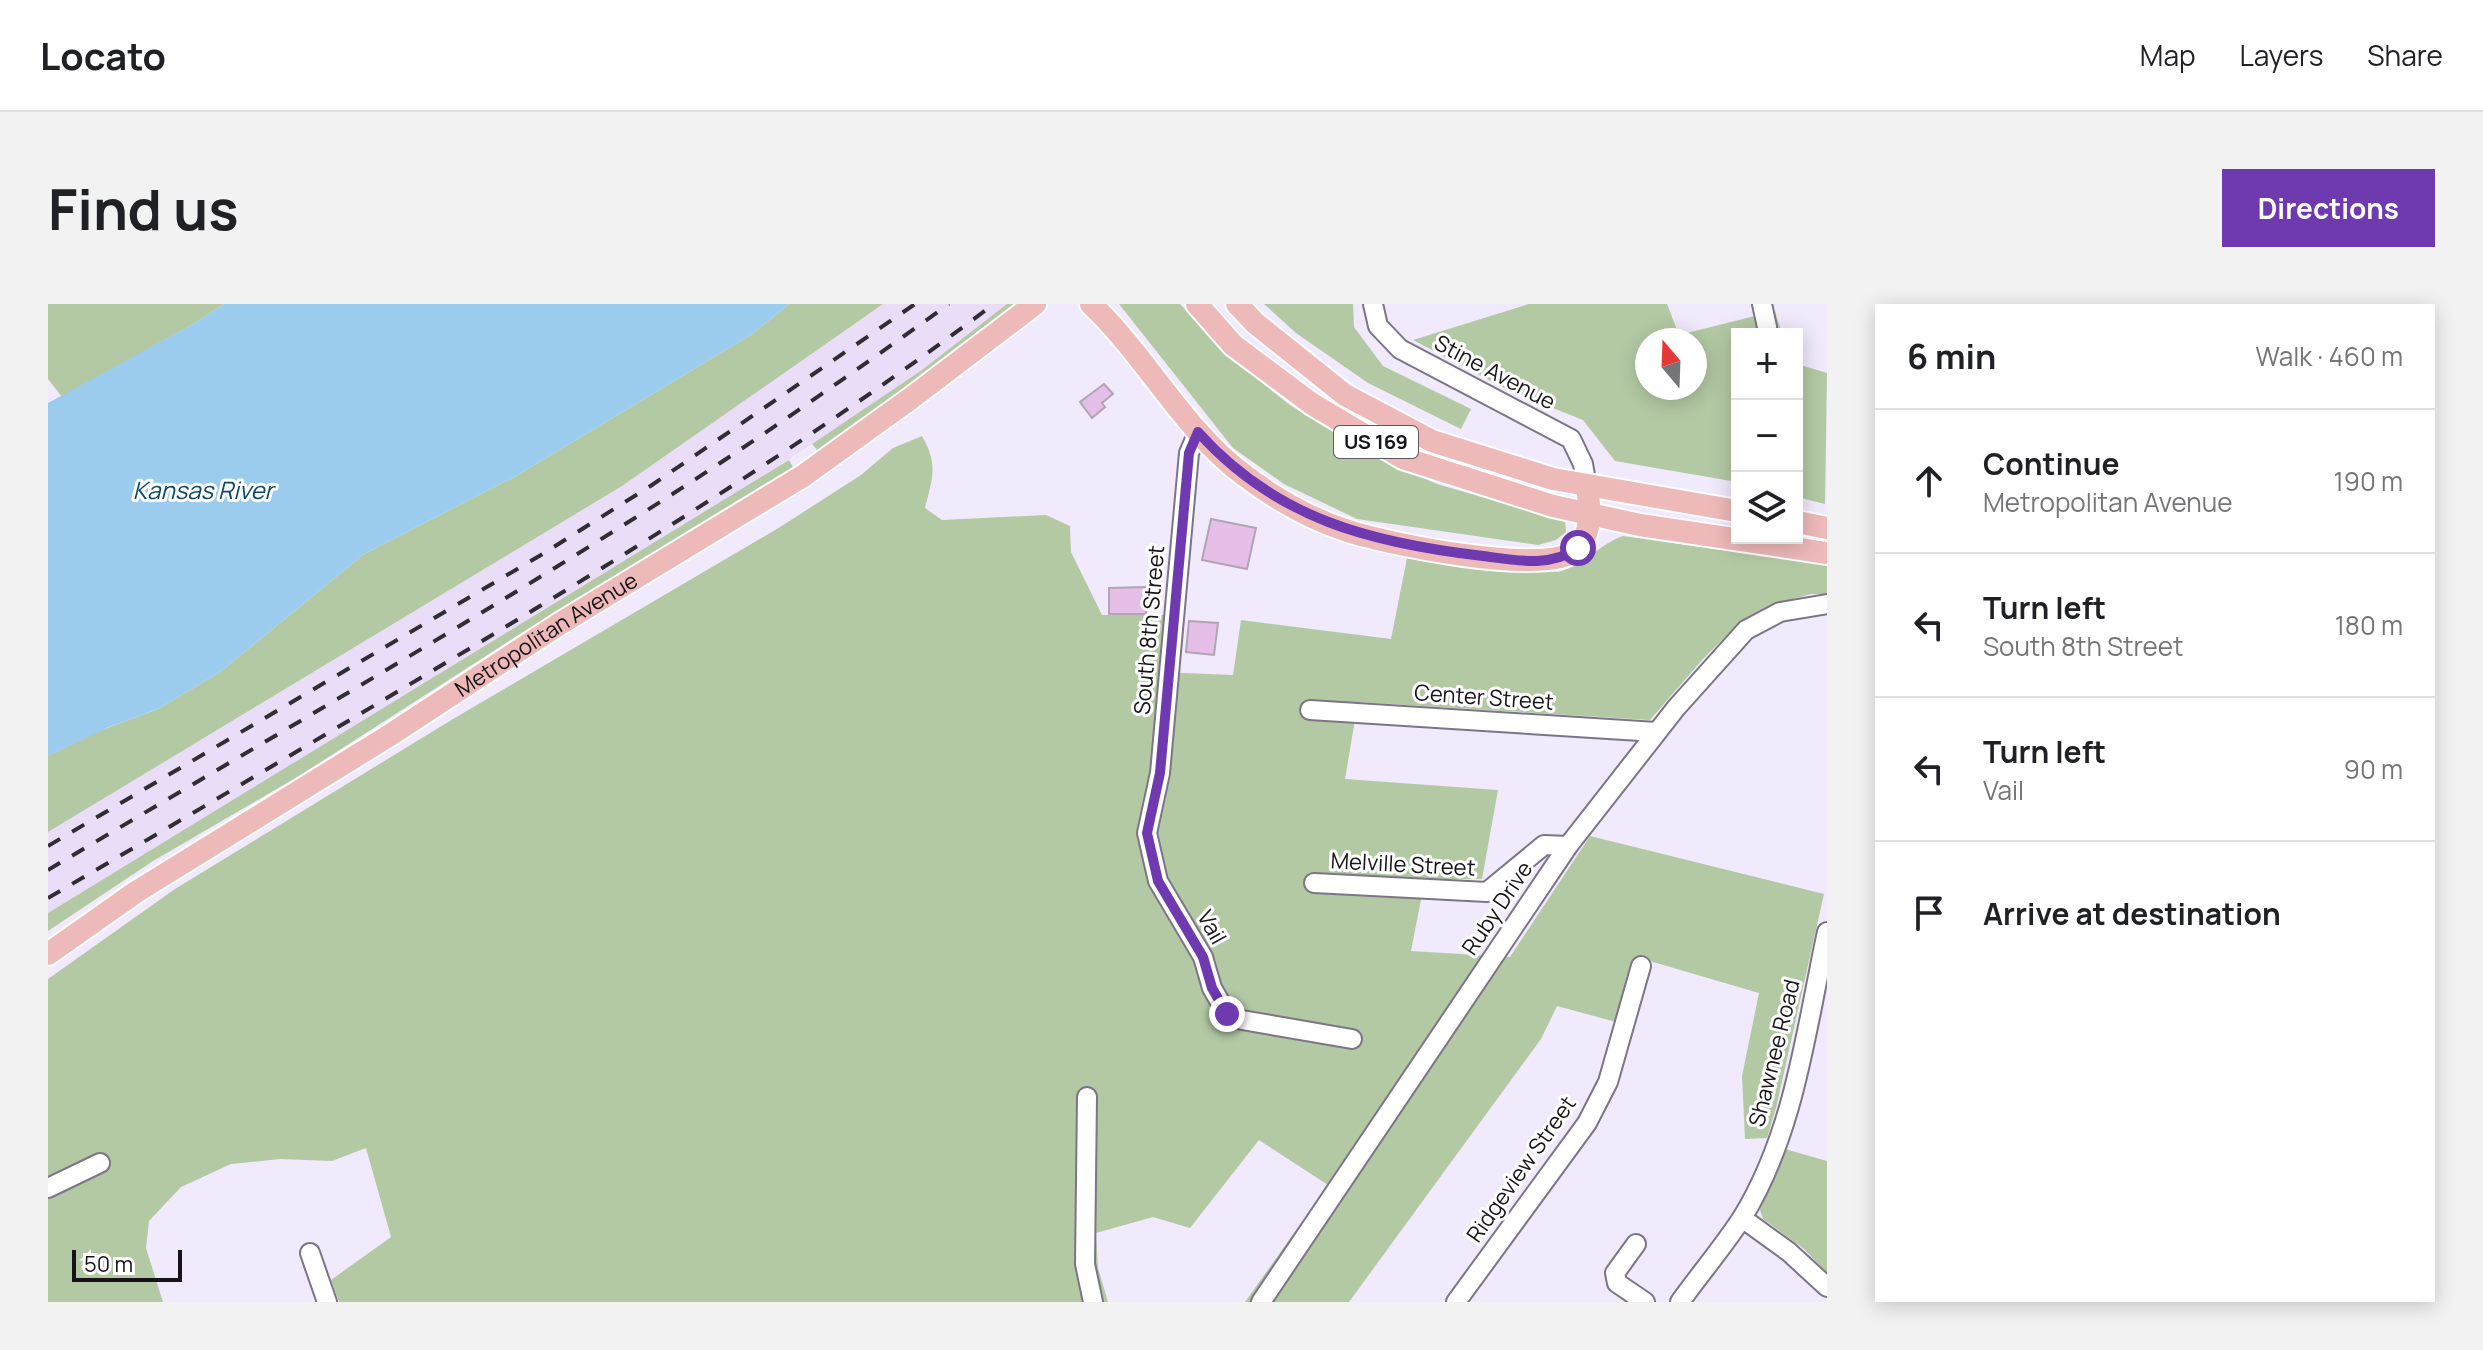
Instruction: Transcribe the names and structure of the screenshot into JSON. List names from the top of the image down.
{
  "streets": {
    "main road": ["US 169", "Metropolitan Avenue"],
    "street": [
      "Stine Avenue",
      "South 8th Street",
      "Center Street",
      "Melville Street",
      "Ruby Drive",
      "Vail",
      "Shawnee Road",
      "Ridgeview Street"
    ]
  },
  "crossings": [
    ["Stine Avenue", "US 169"],
    ["South 8th Street", "Vail"],
    ["Center Street", "Ruby Drive"],
    ["Melville Street", "Ruby Drive"]
  ],
  "water": ["Kansas River"],
  "scale_bar": "50 m",
  "north": "top",
  "page": {
    "header": "Locato",
    "nav": ["Map", "Layers", "Share"],
    "buttons": "Directions",
    "title": "Find us",
    "heading": ["6 min", "Walk · 460 m"],
    "map_buttons": ["+", "−"],
    "list": [
      ["Continue", "Metropolitan Avenue", "190 m"],
      ["Turn left", "South 8th Street", "180 m"],
      ["Turn left", "Vail", "90 m"],
      "Arrive at destination"
    ],
    "scale": "50 m"
  }
}
